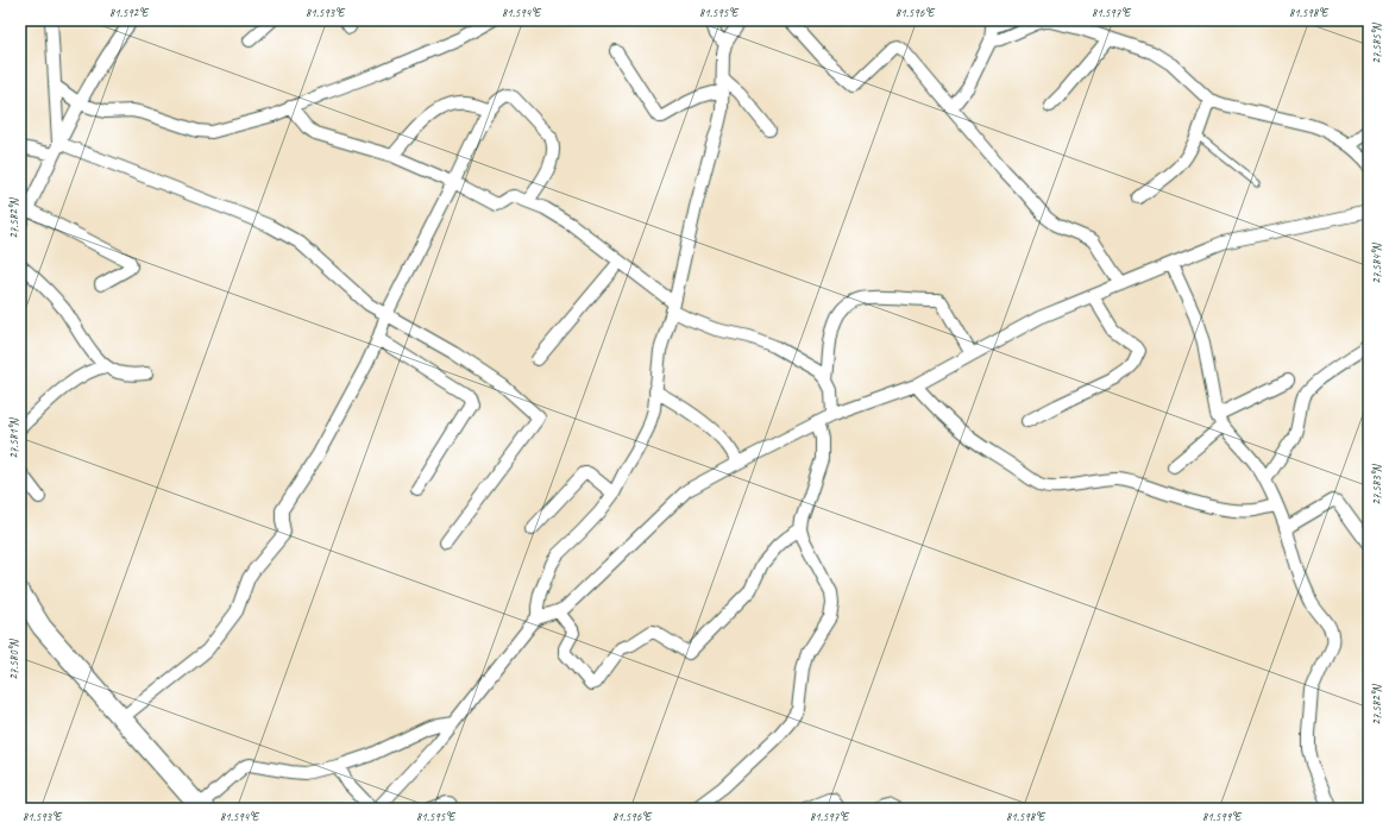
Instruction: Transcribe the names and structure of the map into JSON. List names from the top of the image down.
{
  "coordinates": [
    "81.592°E",
    "81.593°E",
    "81.594°E",
    "81.595°E",
    "81.596°E",
    "81.597°E",
    "81.598°E",
    "27.585°N",
    "27.582°N",
    "27.584°N",
    "27.581°N",
    "27.583°N",
    "27.580°N",
    "81.599°E"
  ]
}
